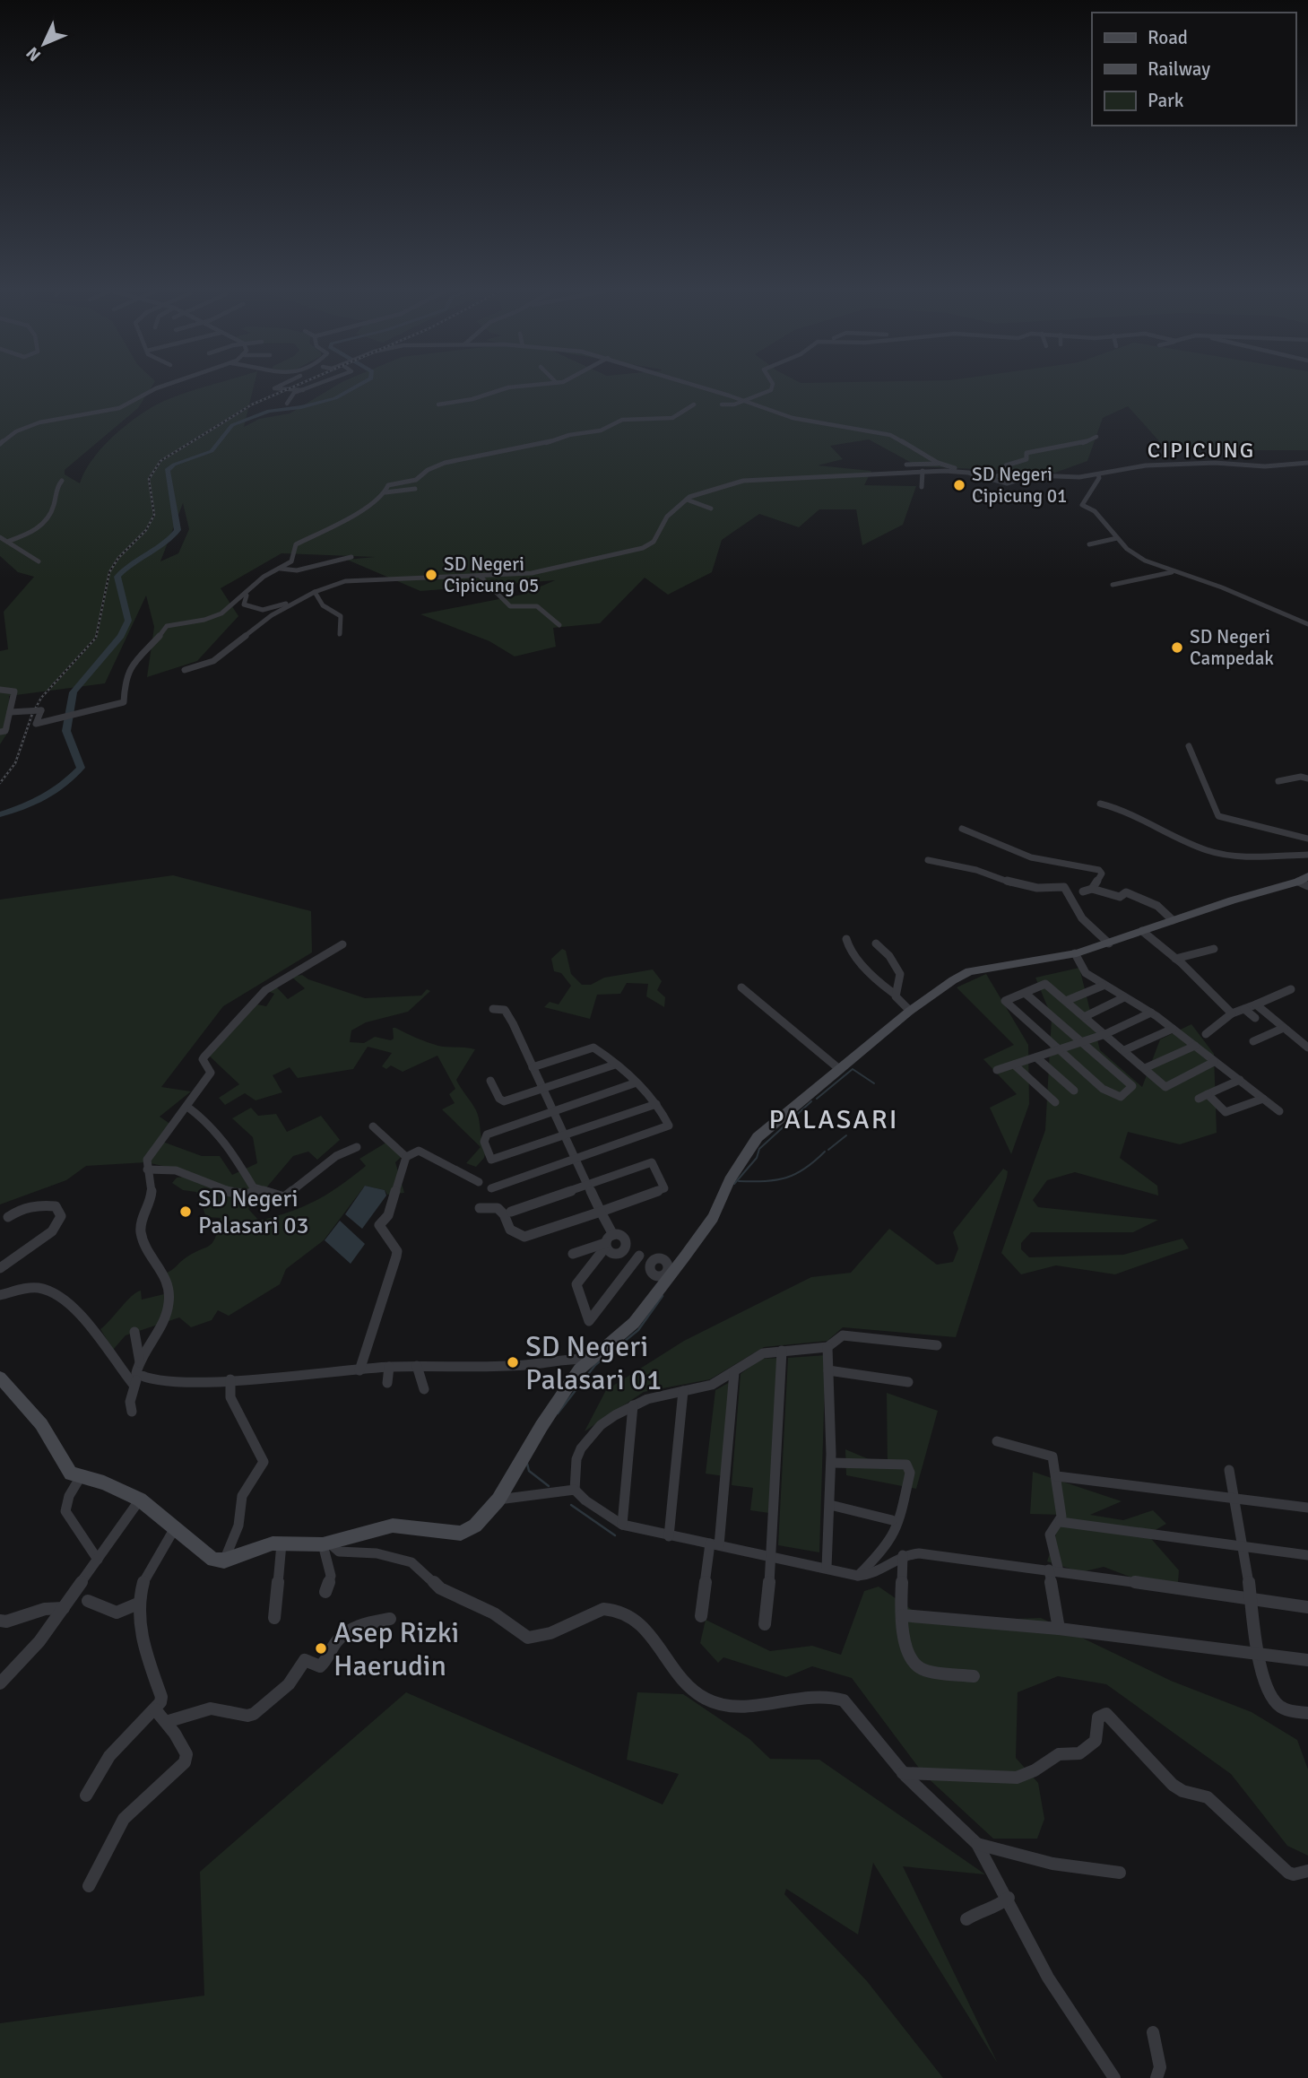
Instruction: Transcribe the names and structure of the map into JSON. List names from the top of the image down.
{
  "districts": ["CIPICUNG", "PALASARI"],
  "places": [
    "SD Negeri Cipicung 01",
    "SD Negeri Cipicung 05",
    "SD Negeri Campedak",
    "SD Negeri Palasari 03",
    "SD Negeri Palasari 01",
    "Asep Rizki Haerudin"
  ],
  "legend": ["Road", "Railway", "Park"],
  "north": "bottom left"
}
